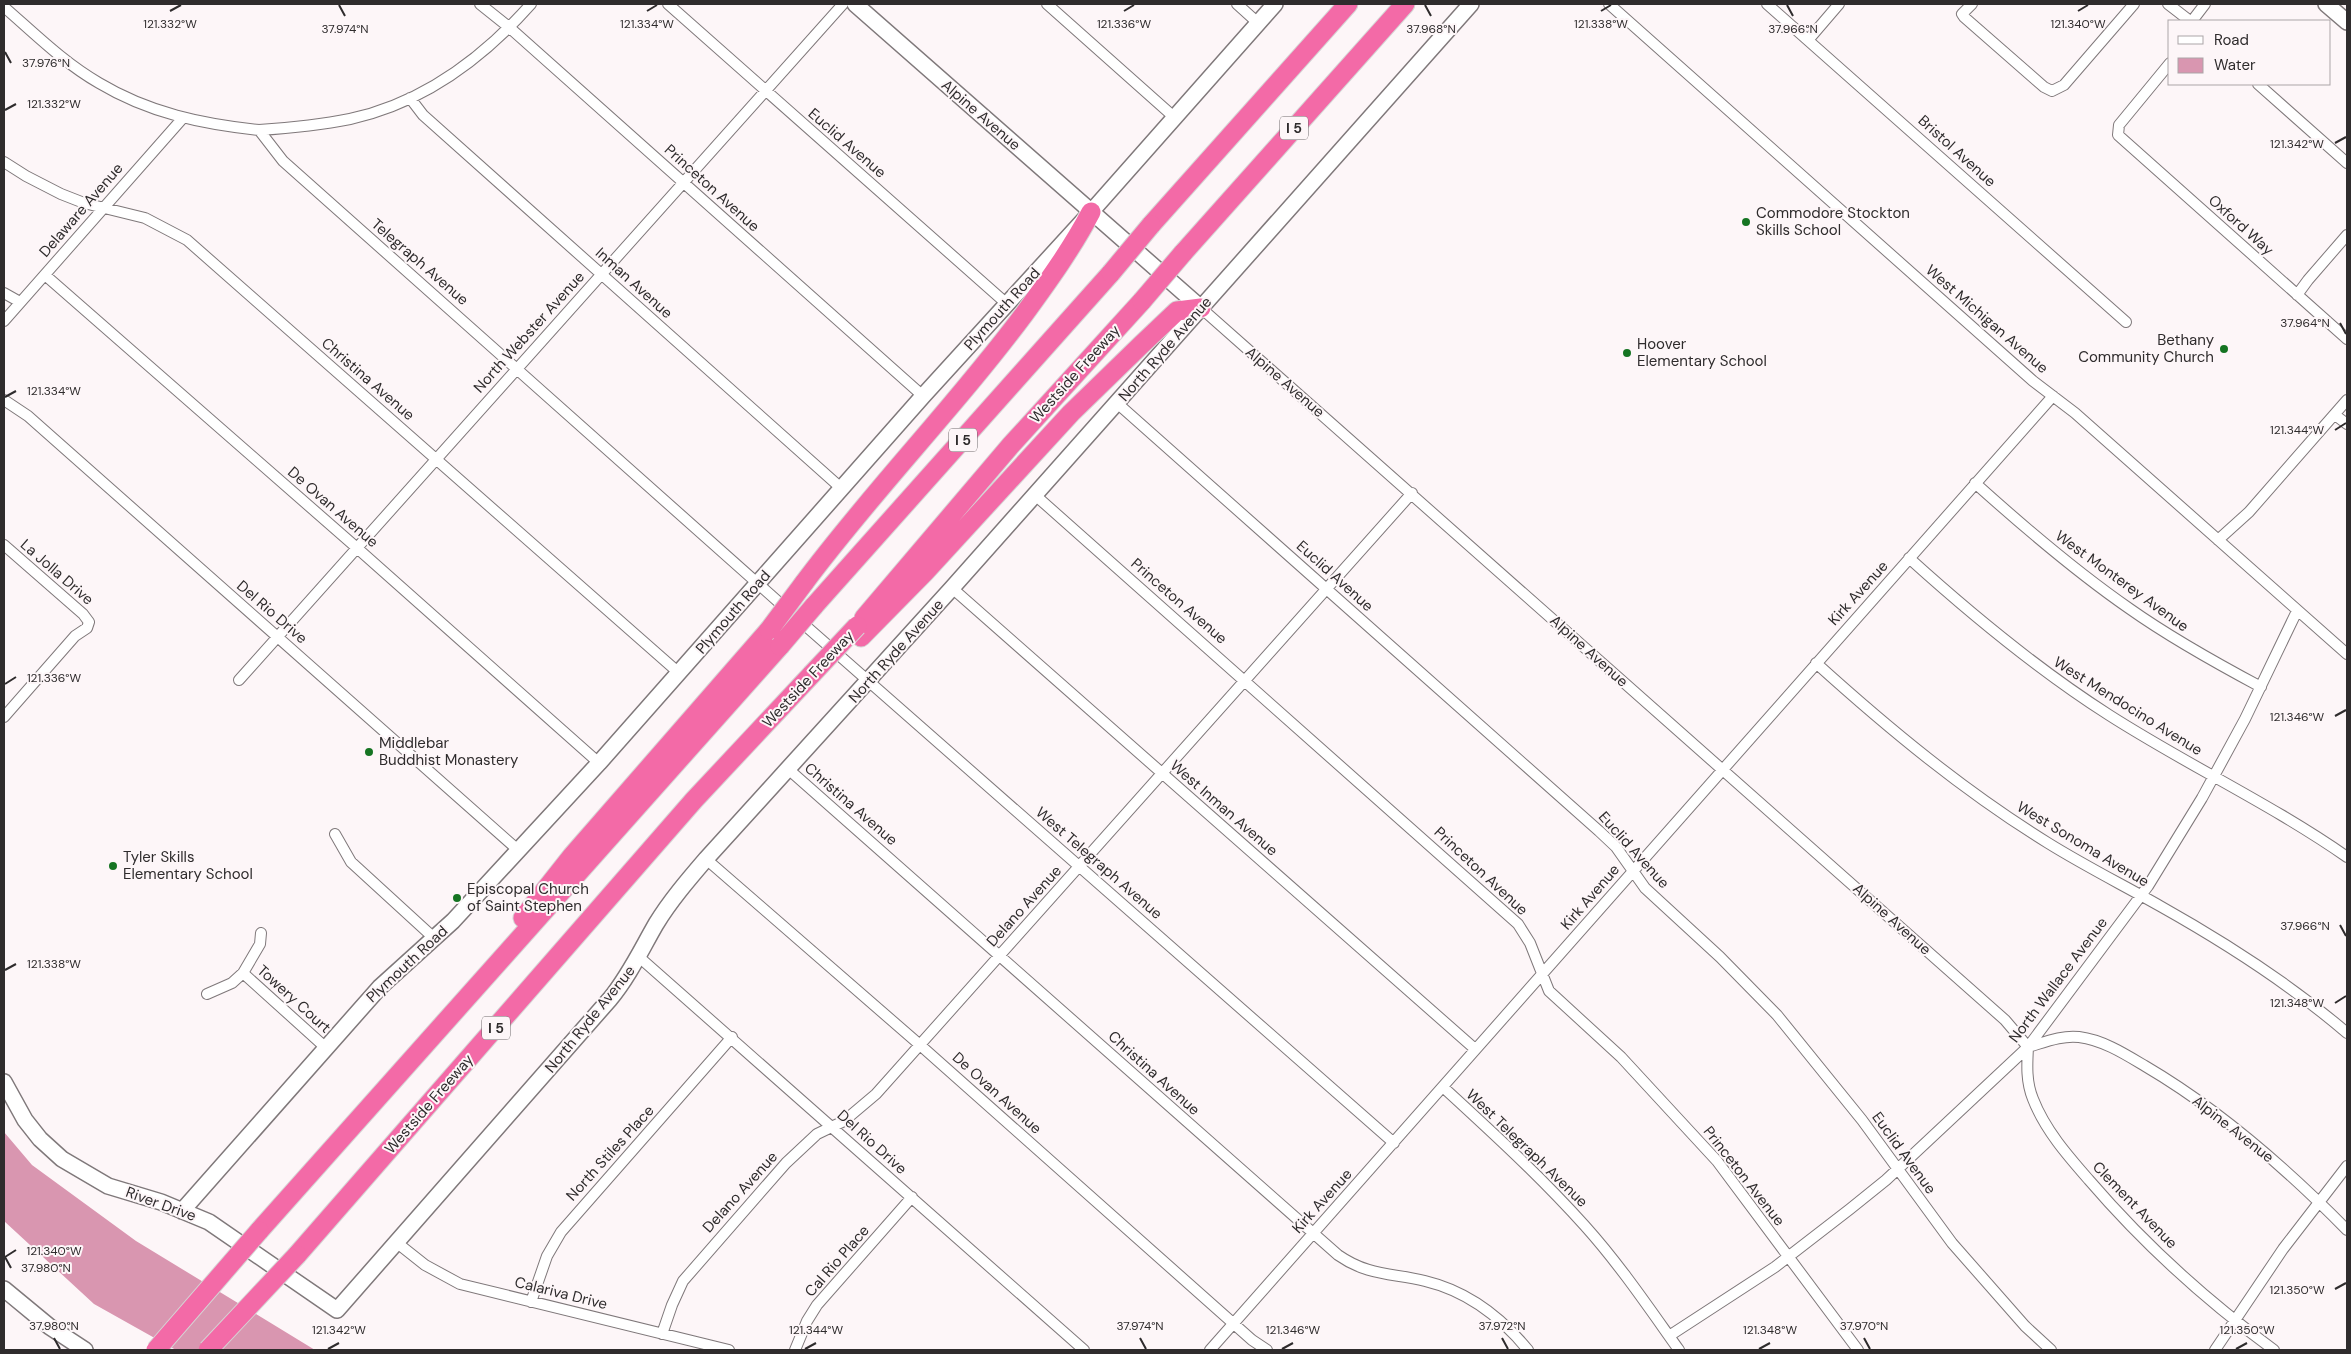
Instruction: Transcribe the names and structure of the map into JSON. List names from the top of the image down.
{
  "streets": {
    "highway": ["I 5", "Westside Freeway"],
    "street": [
      "Alpine Avenue",
      "Euclid Avenue",
      "Bristol Avenue",
      "Princeton Avenue",
      "Delaware Avenue",
      "Oxford Way",
      "Telegraph Avenue",
      "Inman Avenue",
      "Plymouth Road",
      "West Michigan Avenue",
      "North Webster Avenue",
      "North Ryde Avenue",
      "Christina Avenue",
      "De Ovan Avenue",
      "La Jolla Drive",
      "West Monterey Avenue",
      "Kirk Avenue",
      "Del Rio Drive",
      "West Mendocino Avenue",
      "West Inman Avenue",
      "West Sonoma Avenue",
      "West Telegraph Avenue",
      "Delano Avenue",
      "North Wallace Avenue",
      "Towery Court",
      "North Stiles Place",
      "River Drive",
      "Clement Avenue",
      "Cal Rio Place",
      "Calariva Drive"
    ]
  },
  "crossings": [
    ["Alpine Avenue", "Plymouth Road"],
    ["Alpine Avenue", "North Ryde Avenue"],
    ["Alpine Avenue", "Kirk Avenue"],
    ["Alpine Avenue", "Delano Avenue"],
    ["Alpine Avenue", "North Wallace Avenue"],
    ["Alpine Avenue", "Clement Avenue"],
    ["Euclid Avenue", "Plymouth Road"],
    ["Euclid Avenue", "North Webster Avenue"],
    ["Euclid Avenue", "North Ryde Avenue"],
    ["Euclid Avenue", "Kirk Avenue"],
    ["Euclid Avenue", "Delano Avenue"],
    ["Euclid Avenue", "North Wallace Avenue"],
    ["Princeton Avenue", "Plymouth Road"],
    ["Princeton Avenue", "North Webster Avenue"],
    ["Princeton Avenue", "North Ryde Avenue"],
    ["Princeton Avenue", "Kirk Avenue"],
    ["Princeton Avenue", "Delano Avenue"],
    ["Princeton Avenue", "North Wallace Avenue"],
    ["Delaware Avenue", "Christina Avenue"],
    ["Delaware Avenue", "De Ovan Avenue"],
    ["Telegraph Avenue", "Plymouth Road"],
    ["Telegraph Avenue", "North Webster Avenue"],
    ["Telegraph Avenue", "West Telegraph Avenue"],
    ["Inman Avenue", "Plymouth Road"],
    ["Inman Avenue", "North Webster Avenue"],
    ["Plymouth Road", "Christina Avenue"],
    ["Plymouth Road", "De Ovan Avenue"],
    ["Plymouth Road", "Del Rio Drive"],
    ["Plymouth Road", "Towery Court"],
    ["Plymouth Road", "River Drive"],
    ["West Michigan Avenue", "Kirk Avenue"],
    ["West Michigan Avenue", "North Wallace Avenue"],
    ["North Webster Avenue", "Christina Avenue"],
    ["North Webster Avenue", "De Ovan Avenue"],
    ["North Webster Avenue", "Del Rio Drive"],
    ["North Ryde Avenue", "Christina Avenue"],
    ["North Ryde Avenue", "De Ovan Avenue"],
    ["North Ryde Avenue", "Del Rio Drive"],
    ["North Ryde Avenue", "West Inman Avenue"],
    ["North Ryde Avenue", "West Telegraph Avenue"],
    ["North Ryde Avenue", "River Drive"],
    ["North Ryde Avenue", "Calariva Drive"],
    ["Christina Avenue", "Kirk Avenue"],
    ["Christina Avenue", "Delano Avenue"],
    ["De Ovan Avenue", "Kirk Avenue"],
    ["De Ovan Avenue", "Delano Avenue"],
    ["West Monterey Avenue", "Kirk Avenue"],
    ["West Monterey Avenue", "North Wallace Avenue"],
    ["Kirk Avenue", "West Mendocino Avenue"],
    ["Kirk Avenue", "West Inman Avenue"],
    ["Kirk Avenue", "West Sonoma Avenue"],
    ["Kirk Avenue", "West Telegraph Avenue"],
    ["Del Rio Drive", "Delano Avenue"],
    ["Del Rio Drive", "North Stiles Place"],
    ["Del Rio Drive", "Cal Rio Place"],
    ["West Mendocino Avenue", "North Wallace Avenue"],
    ["West Inman Avenue", "Delano Avenue"],
    ["West Sonoma Avenue", "North Wallace Avenue"],
    ["West Telegraph Avenue", "Delano Avenue"],
    ["West Telegraph Avenue", "North Wallace Avenue"],
    ["Delano Avenue", "Calariva Drive"],
    ["North Wallace Avenue", "Clement Avenue"],
    ["North Stiles Place", "Calariva Drive"]
  ],
  "places": [
    "Commodore Stockton Skills School",
    "Bethany Community Church",
    "Hoover Elementary School",
    "Middlebar Buddhist Monastery",
    "Tyler Skills Elementary School",
    "Episcopal Church of Saint Stephen"
  ],
  "legend": ["Road", "Water"],
  "coordinates": [
    "121.334°W",
    "121.332°W",
    "121.336°W",
    "121.338°W",
    "121.340°W",
    "37.974°N",
    "37.968°N",
    "37.966°N",
    "37.976°N",
    "121.342°W",
    "37.964°N",
    "121.344°W",
    "121.346°W",
    "121.348°W",
    "37.980°N",
    "121.350°W",
    "37.972°N",
    "37.970°N"
  ]
}
